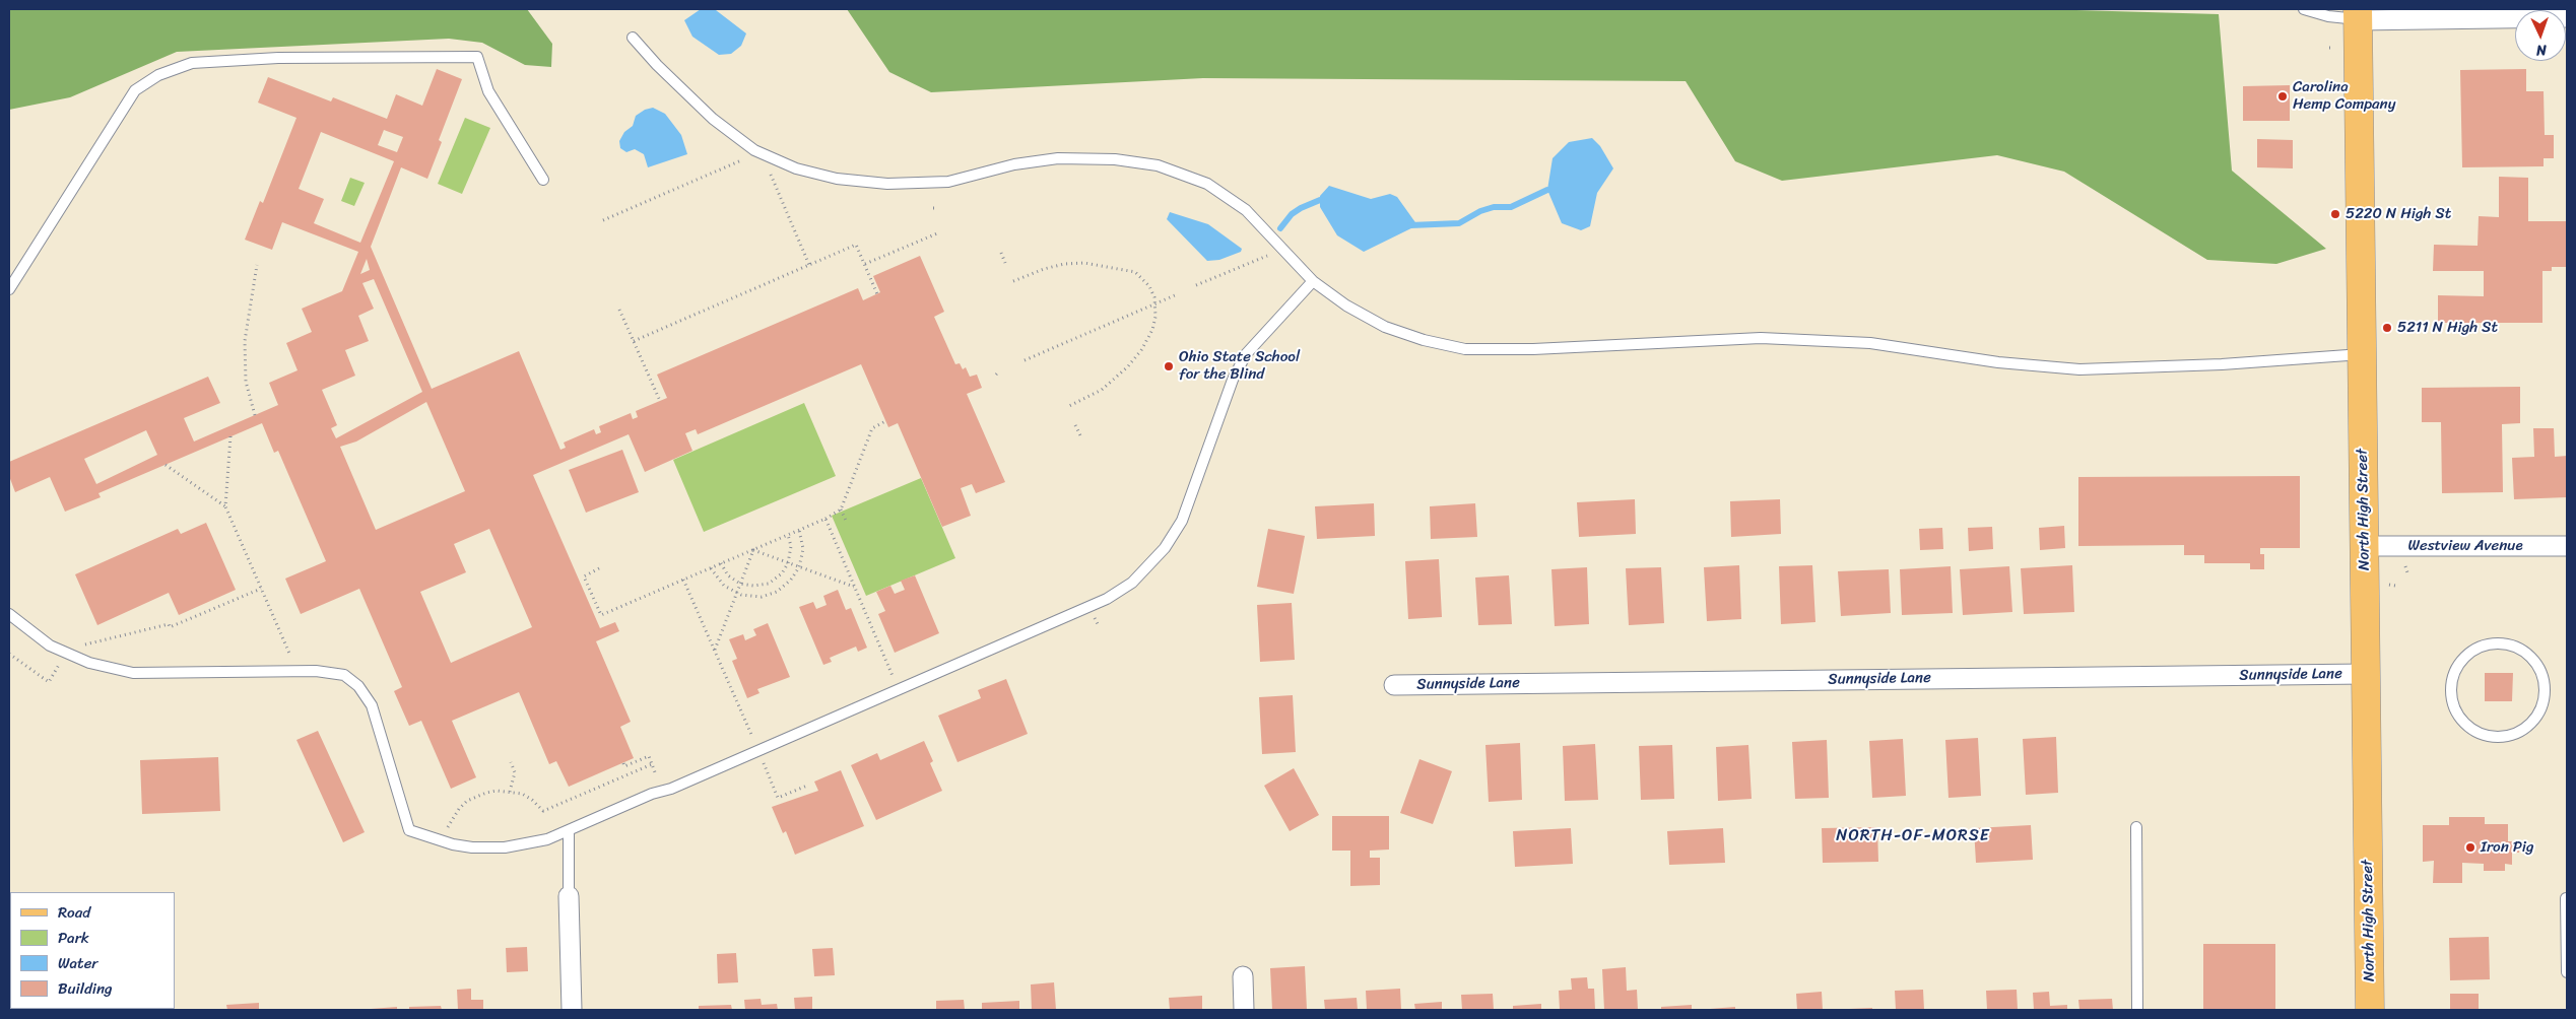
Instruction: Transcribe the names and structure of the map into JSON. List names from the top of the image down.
{
  "streets": {
    "main road": ["North High Street"],
    "street": ["Westview Avenue", "Sunnyside Lane"]
  },
  "crossings": [
    ["North High Street", "Westview Avenue"],
    ["North High Street", "Sunnyside Lane"]
  ],
  "districts": ["NORTH-OF-MORSE"],
  "places": [
    "Carolina Hemp Company",
    "5220 N High St",
    "5211 N High St",
    "Ohio State School for the Blind",
    "Iron Pig"
  ],
  "legend": [
    "Road",
    "Park",
    "Water",
    "Building"
  ],
  "north": "bottom"
}
